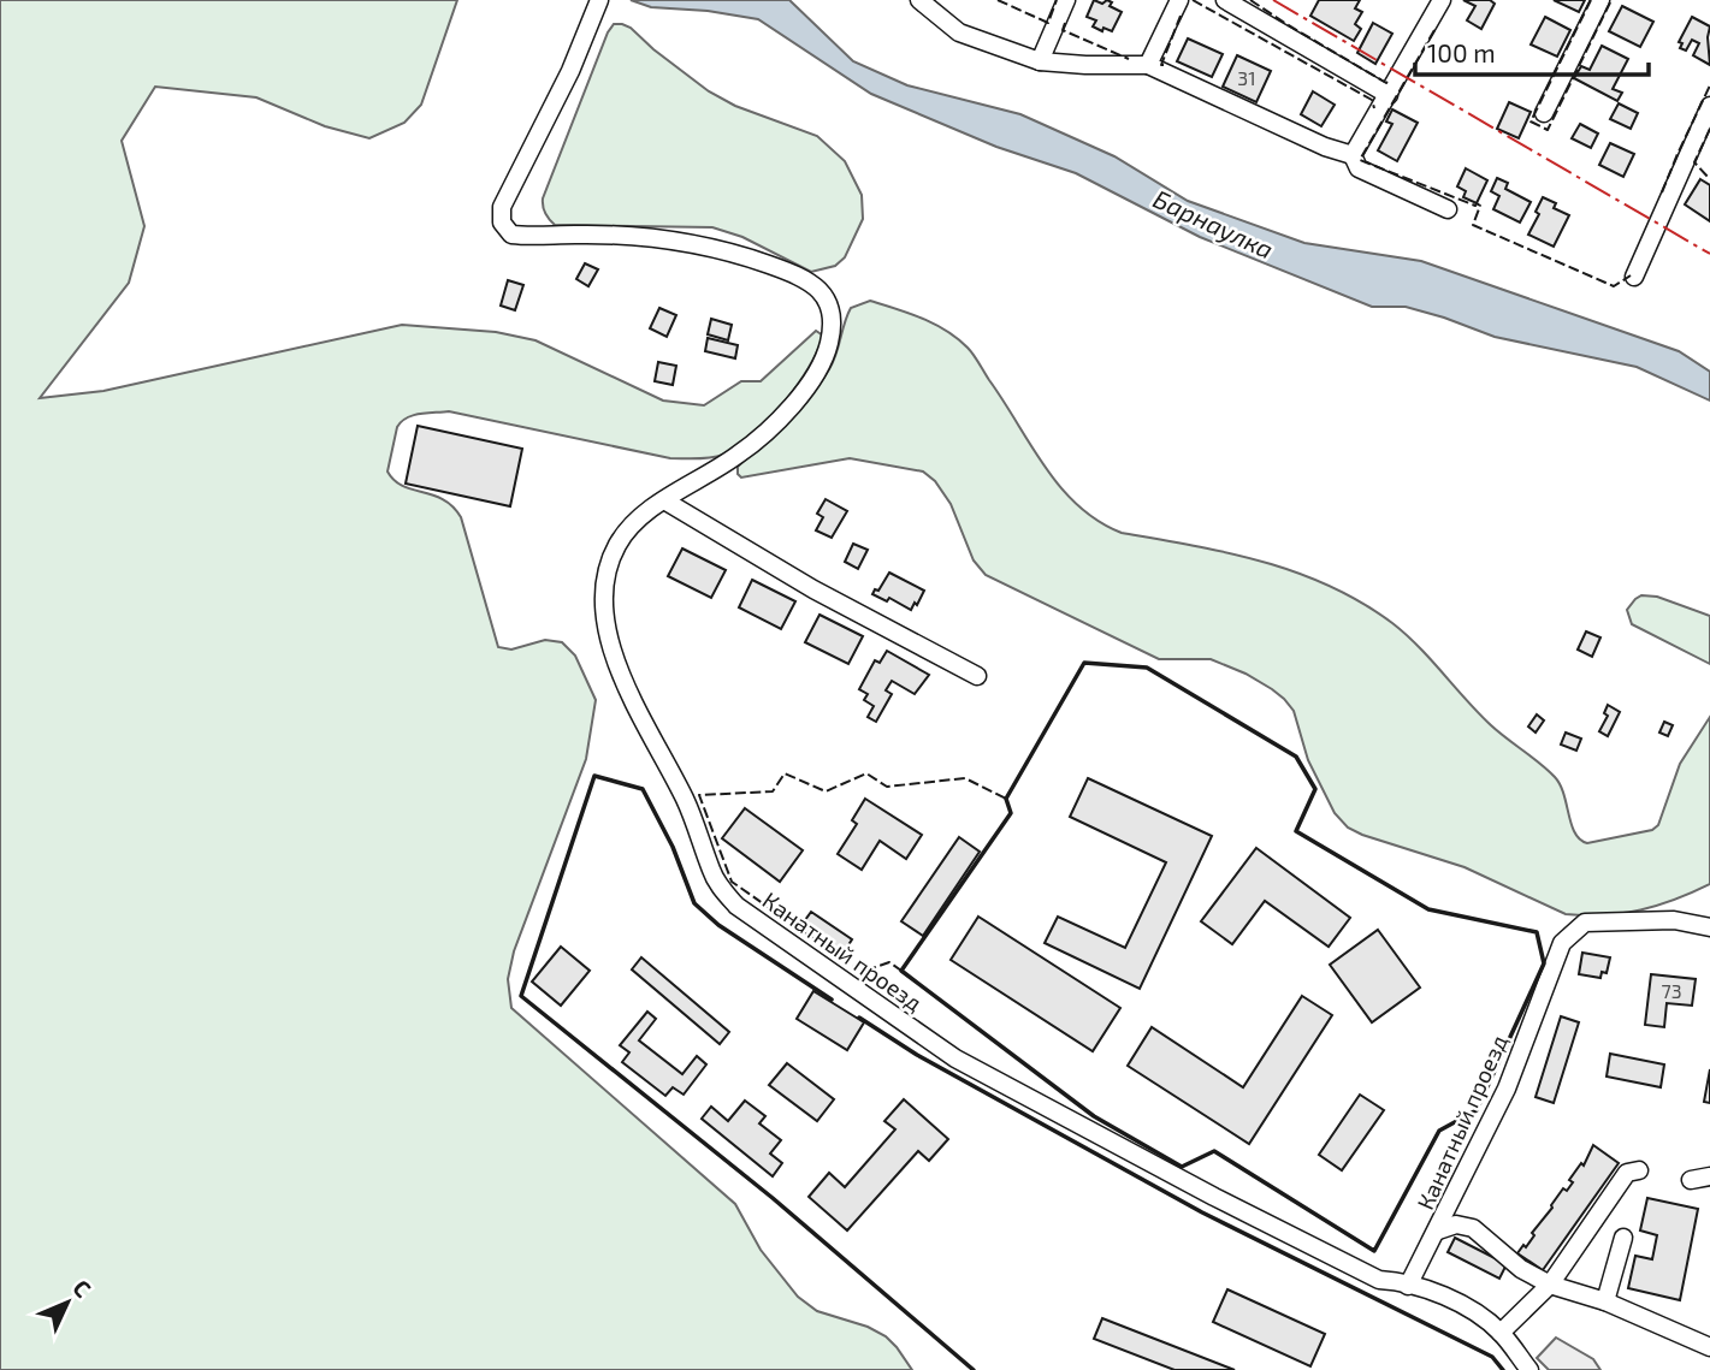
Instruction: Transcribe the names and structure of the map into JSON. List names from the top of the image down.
{
  "streets": {
    "street": ["Канатный проезд"]
  },
  "water": ["Барнаулка"],
  "house_numbers": ["31", "73"],
  "scale_bar": "100 m",
  "north": "top right"
}
